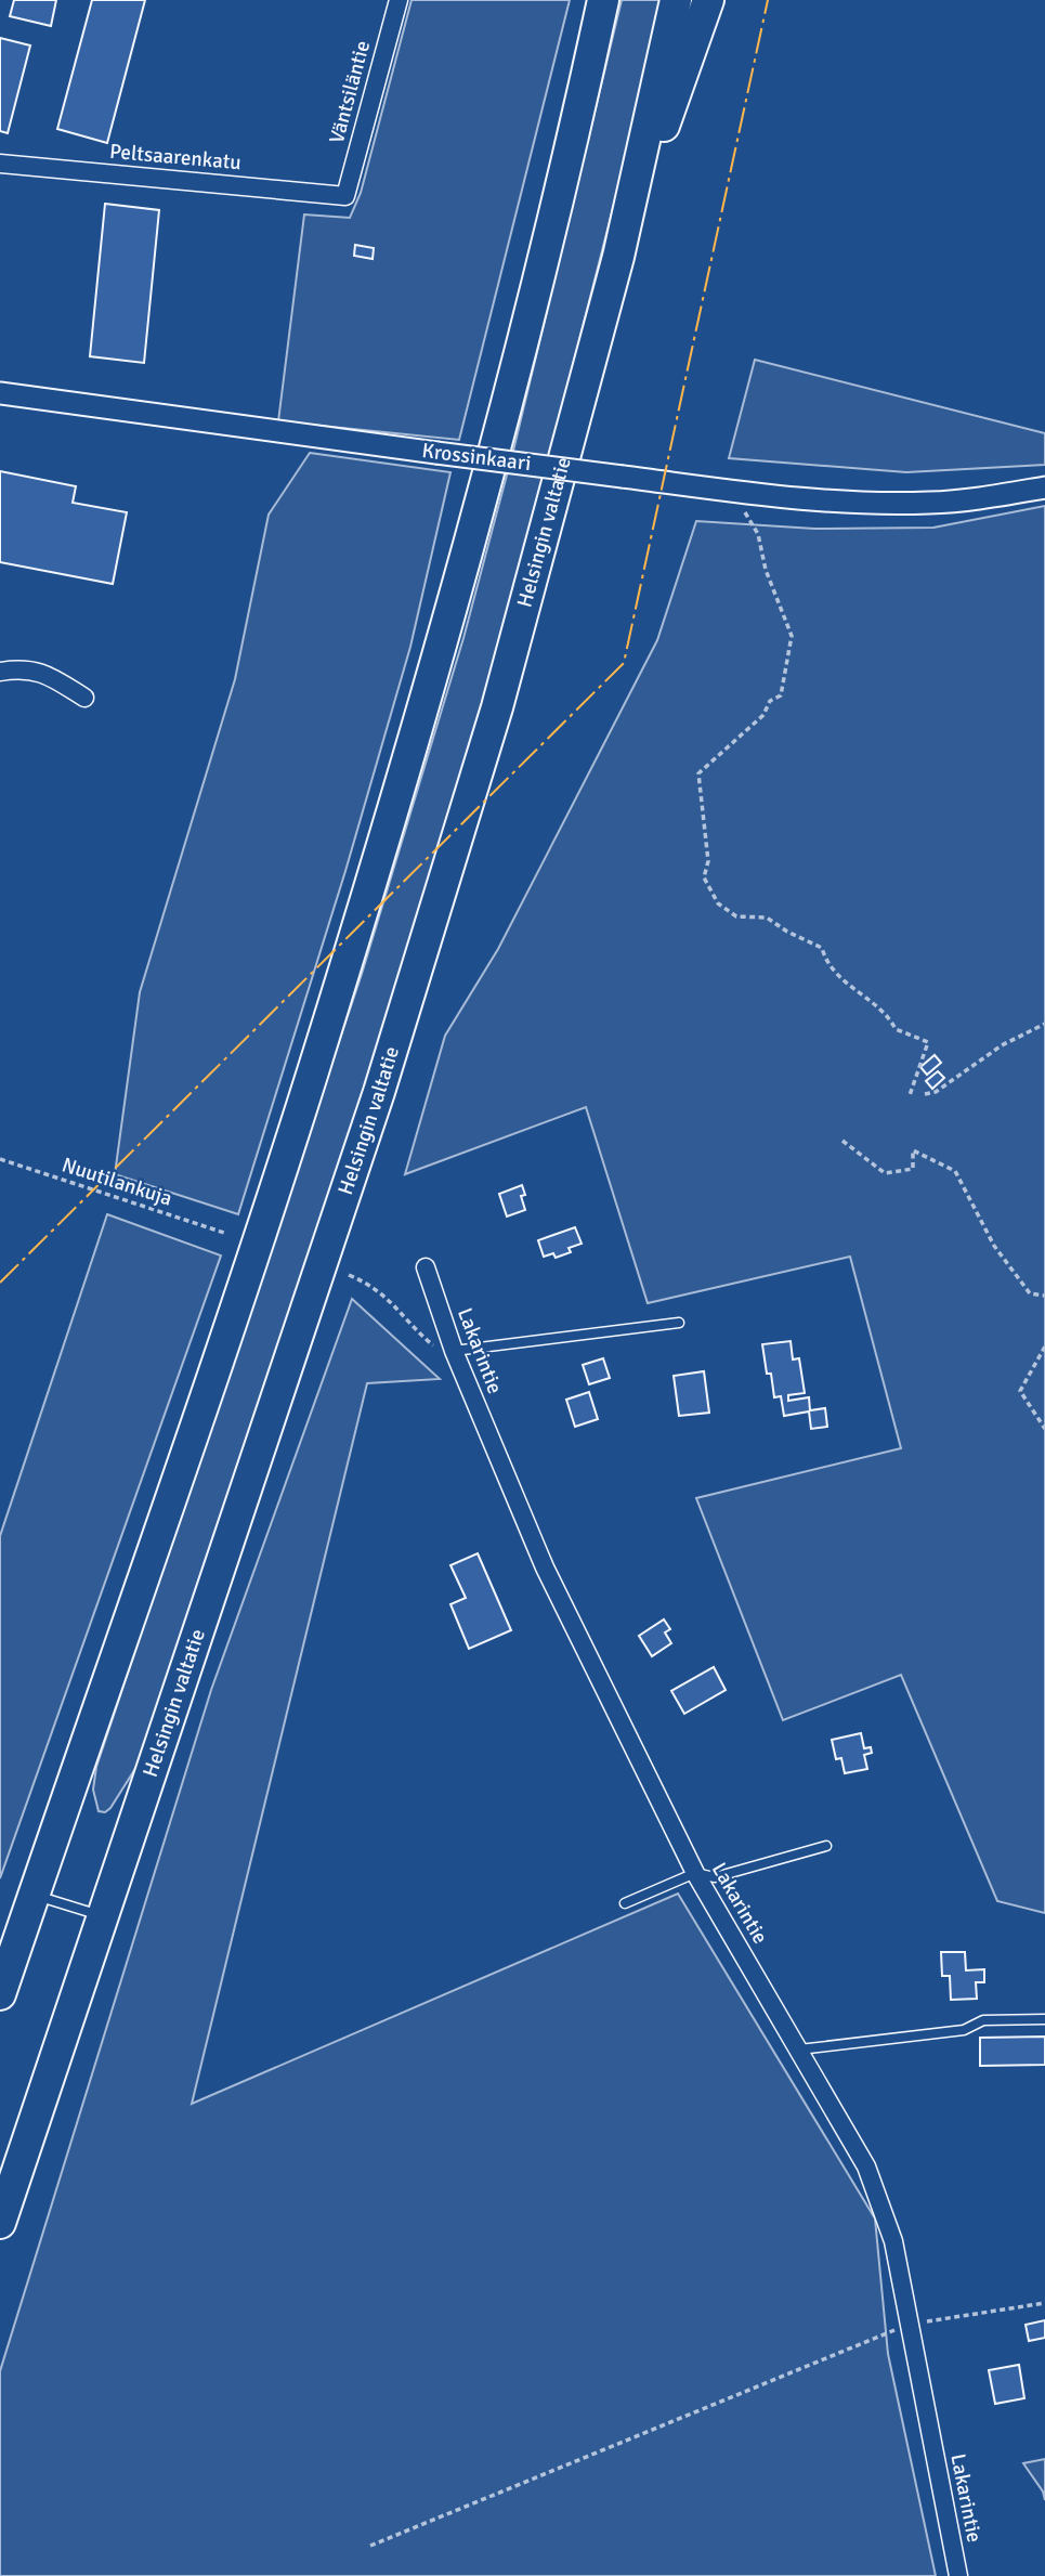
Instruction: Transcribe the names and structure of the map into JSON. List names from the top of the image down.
{
  "streets": {
    "highway": ["Helsingin valtatie"],
    "street": [
      "Väntsiläntie",
      "Peltsaarenkatu",
      "Krossinkaari",
      "Lakarintie"
    ],
    "path": ["Nuutilankuja"]
  },
  "crossings": [
    ["Väntsiläntie", "Peltsaarenkatu"]
  ]
}
